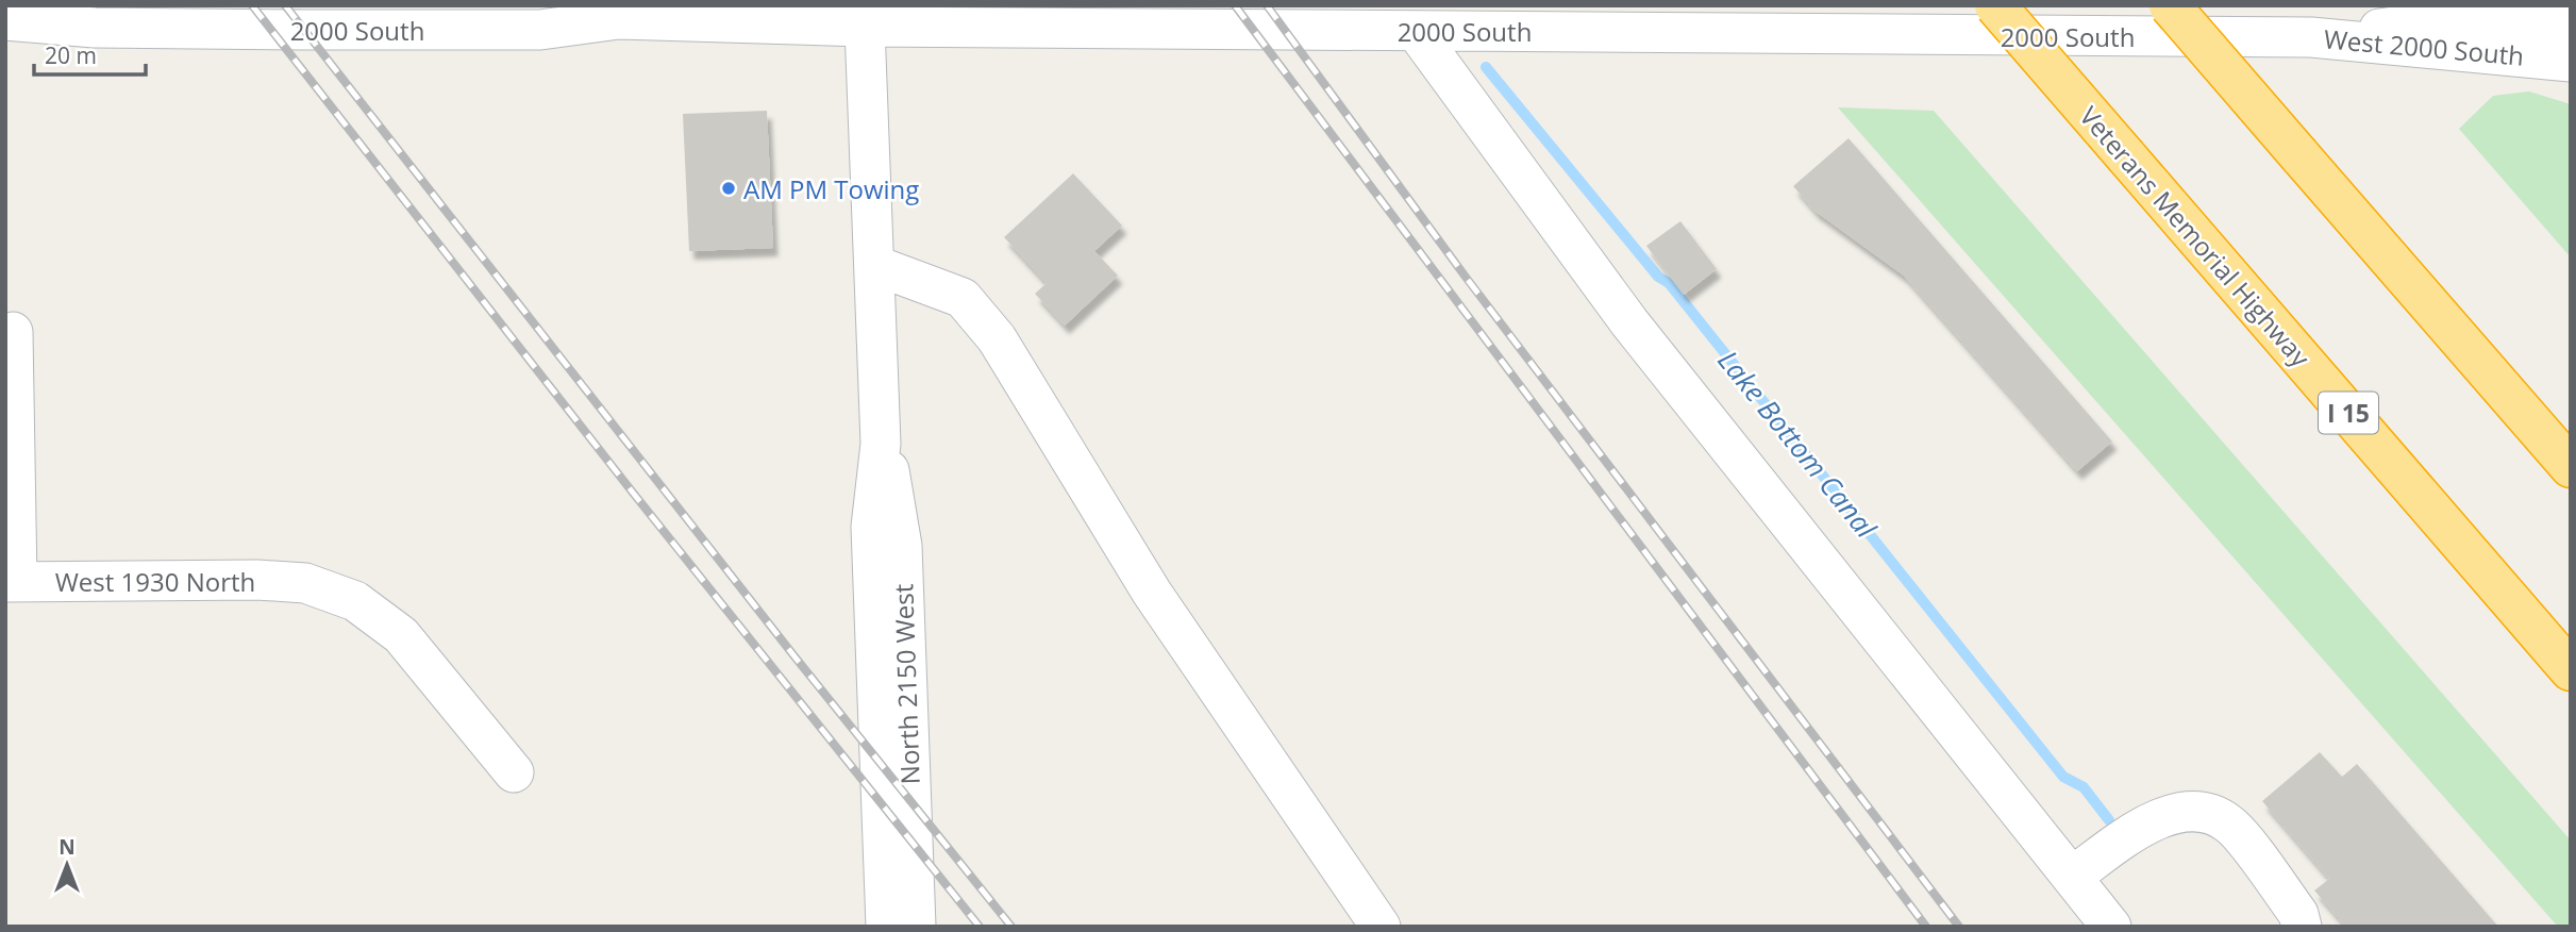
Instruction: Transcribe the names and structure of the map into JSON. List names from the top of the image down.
{
  "streets": {
    "highway": ["Veterans Memorial Highway", "I 15"],
    "street": [
      "2000 South",
      "West 2000 South",
      "West 1930 North",
      "North 2150 West"
    ]
  },
  "crossings": [
    ["2000 South", "West 2000 South"],
    ["2000 South", "North 2150 West"]
  ],
  "water": ["Lake Bottom Canal"],
  "places": ["AM PM Towing"],
  "scale_bar": "20 m",
  "north": "top"
}
